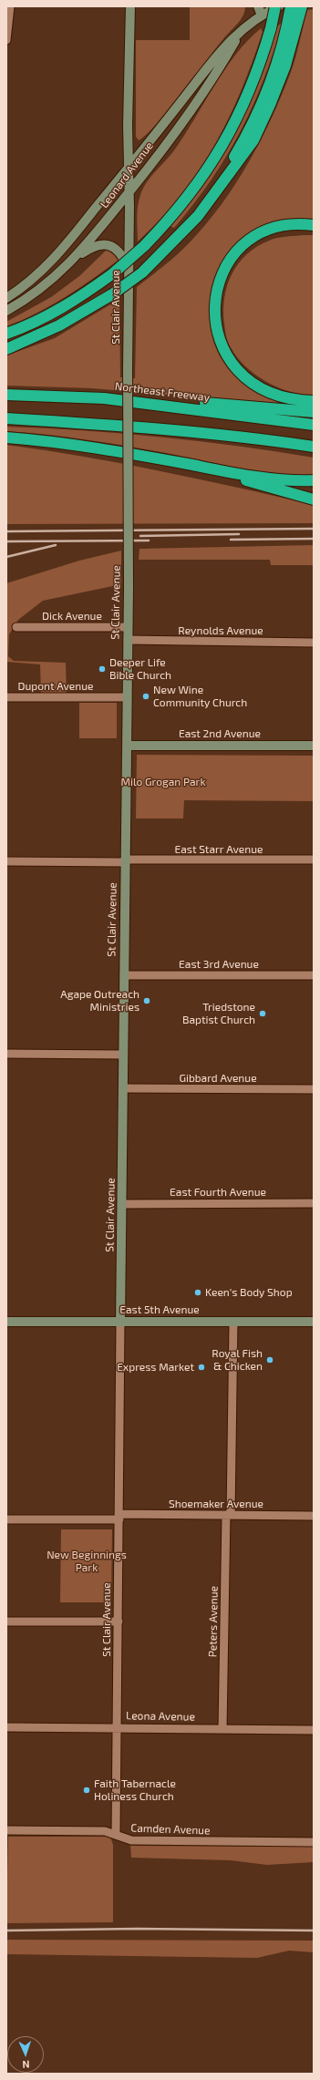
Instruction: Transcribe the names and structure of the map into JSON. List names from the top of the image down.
{
  "streets": {
    "highway": ["Northeast Freeway"],
    "street": [
      "Leonard Avenue",
      "St Clair Avenue",
      "Dick Avenue",
      "Reynolds Avenue",
      "Dupont Avenue",
      "East 2nd Avenue",
      "East Starr Avenue",
      "East 3rd Avenue",
      "Gibbard Avenue",
      "East Fourth Avenue",
      "East 5th Avenue",
      "Shoemaker Avenue",
      "Peters Avenue",
      "Leona Avenue",
      "Camden Avenue"
    ]
  },
  "crossings": [
    ["Leonard Avenue", "St Clair Avenue"],
    ["St Clair Avenue", "Dick Avenue"],
    ["St Clair Avenue", "Reynolds Avenue"],
    ["St Clair Avenue", "Dupont Avenue"],
    ["St Clair Avenue", "East 2nd Avenue"],
    ["St Clair Avenue", "East Starr Avenue"],
    ["St Clair Avenue", "East 3rd Avenue"],
    ["St Clair Avenue", "Gibbard Avenue"],
    ["St Clair Avenue", "East Fourth Avenue"],
    ["St Clair Avenue", "East 5th Avenue"],
    ["St Clair Avenue", "Shoemaker Avenue"],
    ["St Clair Avenue", "Leona Avenue"],
    ["St Clair Avenue", "Camden Avenue"],
    ["East 5th Avenue", "Peters Avenue"],
    ["Shoemaker Avenue", "Peters Avenue"],
    ["Peters Avenue", "Leona Avenue"]
  ],
  "parks": ["Milo Grogan Park", "New Beginnings Park"],
  "places": [
    "Deeper Life Bible Church",
    "New Wine Community Church",
    "Agape Outreach Ministries",
    "Triedstone Baptist Church",
    "Keen's Body Shop",
    "Royal Fish & Chicken",
    "Express Market",
    "Faith Tabernacle Holiness Church"
  ],
  "north": "bottom"
}
